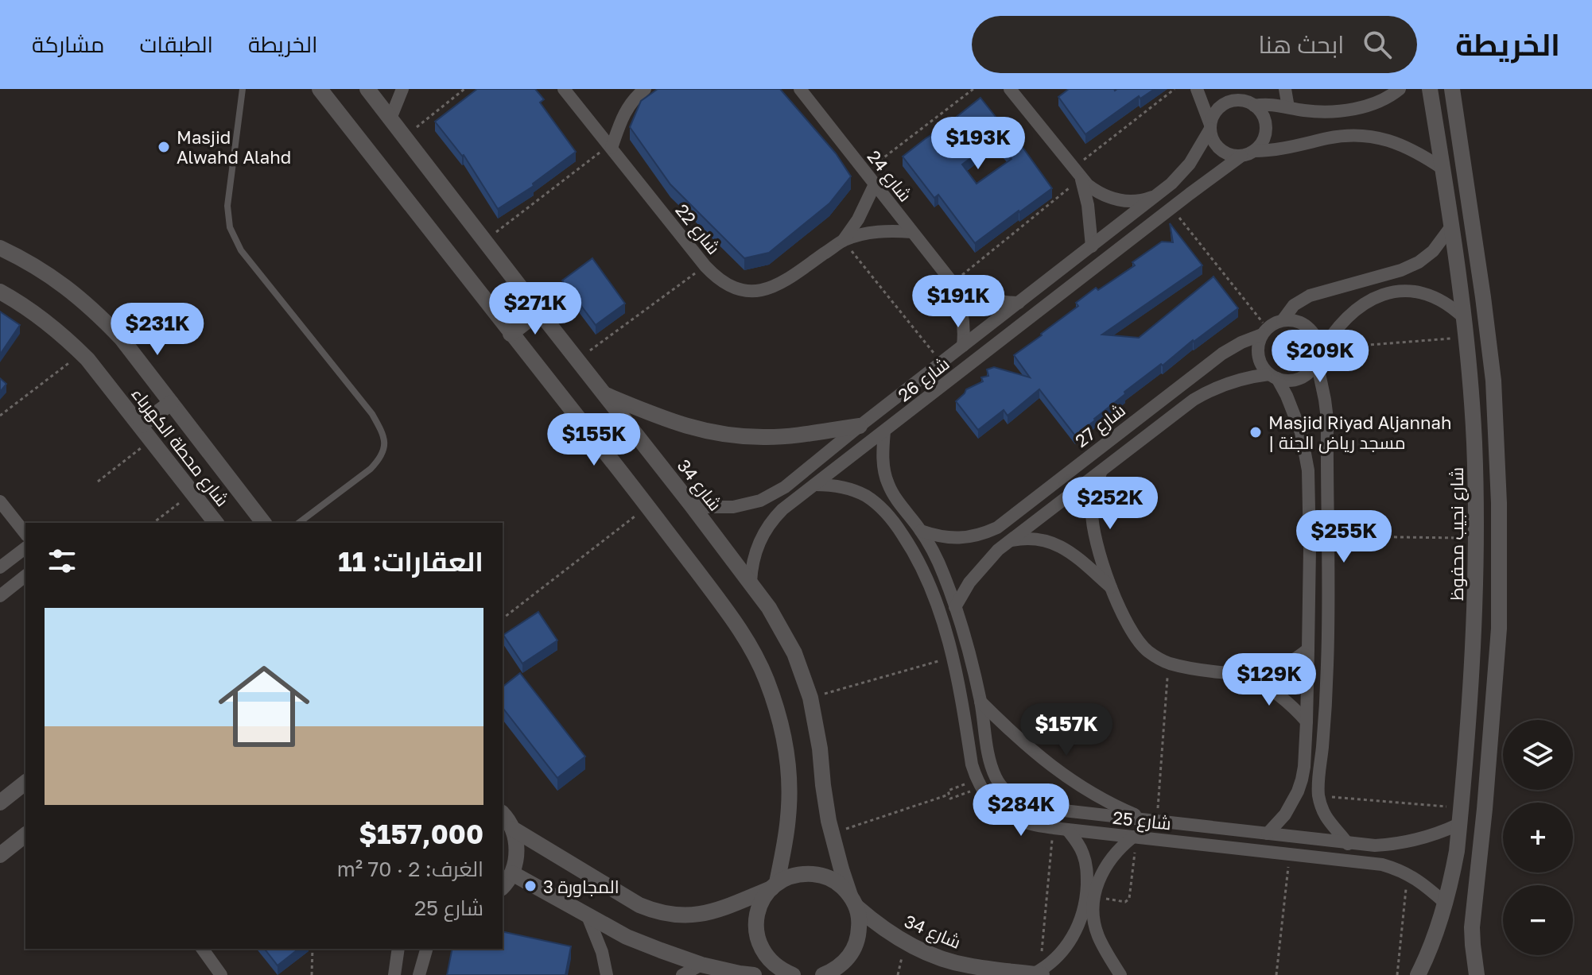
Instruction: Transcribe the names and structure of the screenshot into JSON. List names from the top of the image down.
{
  "streets": {
    "street": [
      "شارع 24",
      "شارع 22",
      "شارع 26",
      "شارع 27",
      "شارع محطة الكهرباء",
      "شارع 34",
      "شارع نجيب محفوظ",
      "شارع 25"
    ]
  },
  "crossings": [
    ["شارع 24", "شارع 22"],
    ["شارع 24", "شارع 26"],
    ["شارع 26", "شارع 34"],
    ["شارع 26", "شارع 25"],
    ["شارع 27", "شارع 25"],
    ["شارع نجيب محفوظ", "شارع 25"]
  ],
  "places": ["Masjid Alwahd Alahd", "Masjid Riyad Aljannah | مسجد رياض الجنة", "المجاورة 3"],
  "page": {
    "header": "الخريطة",
    "search": "ابحث هنا",
    "nav": ["الخريطة", "الطبقات", "مشاركة"],
    "price": [
      "$193K",
      "$191K",
      "$271K",
      "$231K",
      "$209K",
      "$155K",
      "$252K",
      "$255K",
      "$129K",
      "$157K",
      "$284K"
    ],
    "heading": "العقارات: 11",
    "list": [
      {
        "name": "$157,000",
        "note": "الغرف: 2 · 70 m² · شارع 25"
      }
    ],
    "map_buttons": ["+", "−"]
  }
}
